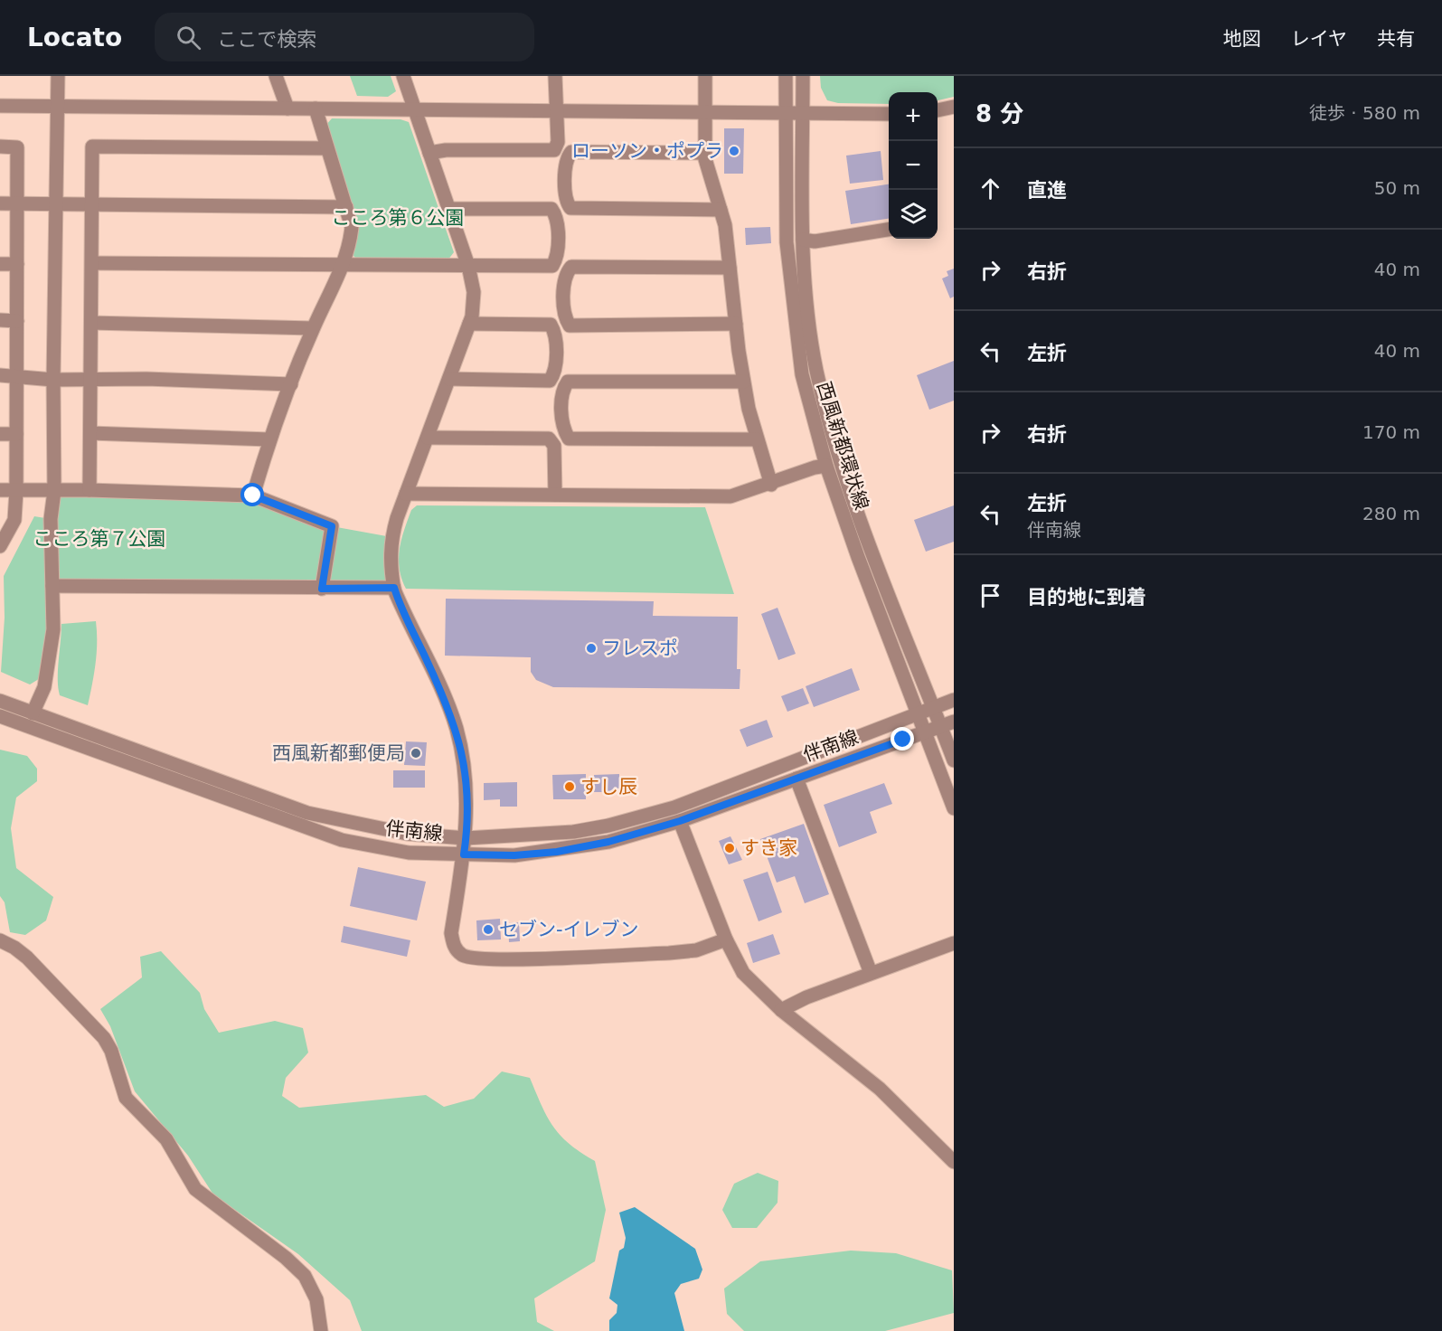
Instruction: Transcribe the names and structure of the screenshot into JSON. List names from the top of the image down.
{
  "streets": {
    "street": ["西風新都環状線", "伴南線"]
  },
  "crossings": [
    ["西風新都環状線", "伴南線"]
  ],
  "parks": ["こころ第６公園", "こころ第７公園"],
  "places": [
    "ローソン・ポプラ",
    "フレスポ",
    "西風新都郵便局",
    "すし辰",
    "すき家",
    "セブン-イレブン"
  ],
  "page": {
    "header": "Locato",
    "search": "ここで検索",
    "nav": ["地図", "レイヤ", "共有"],
    "heading": ["8 分", "徒歩 · 580 m"],
    "map_buttons": ["+", "−"],
    "list": [
      ["直進", "50 m"],
      ["右折", "40 m"],
      ["左折", "40 m"],
      ["右折", "170 m"],
      ["左折", "伴南線", "280 m"],
      "目的地に到着"
    ]
  }
}
